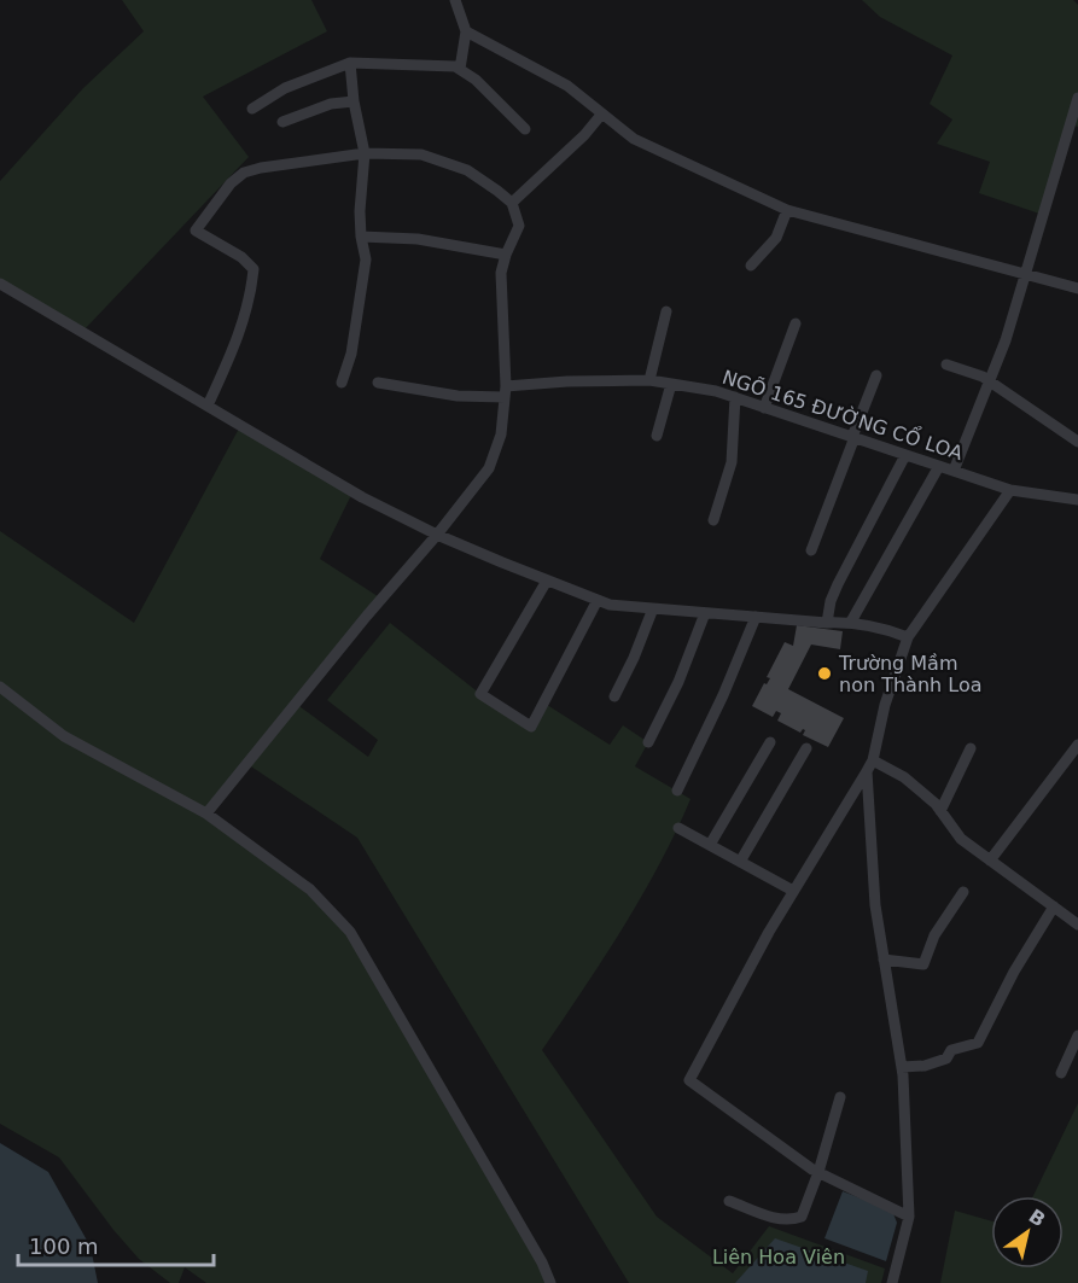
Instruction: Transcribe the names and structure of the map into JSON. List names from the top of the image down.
{
  "streets": {
    "street": ["NGÕ 165 ĐƯỜNG CỔ LOA"]
  },
  "parks": ["Liên Hoa Viên"],
  "places": ["Trường Mầm non Thành Loa"],
  "scale_bar": "100 m",
  "north": "top right"
}
